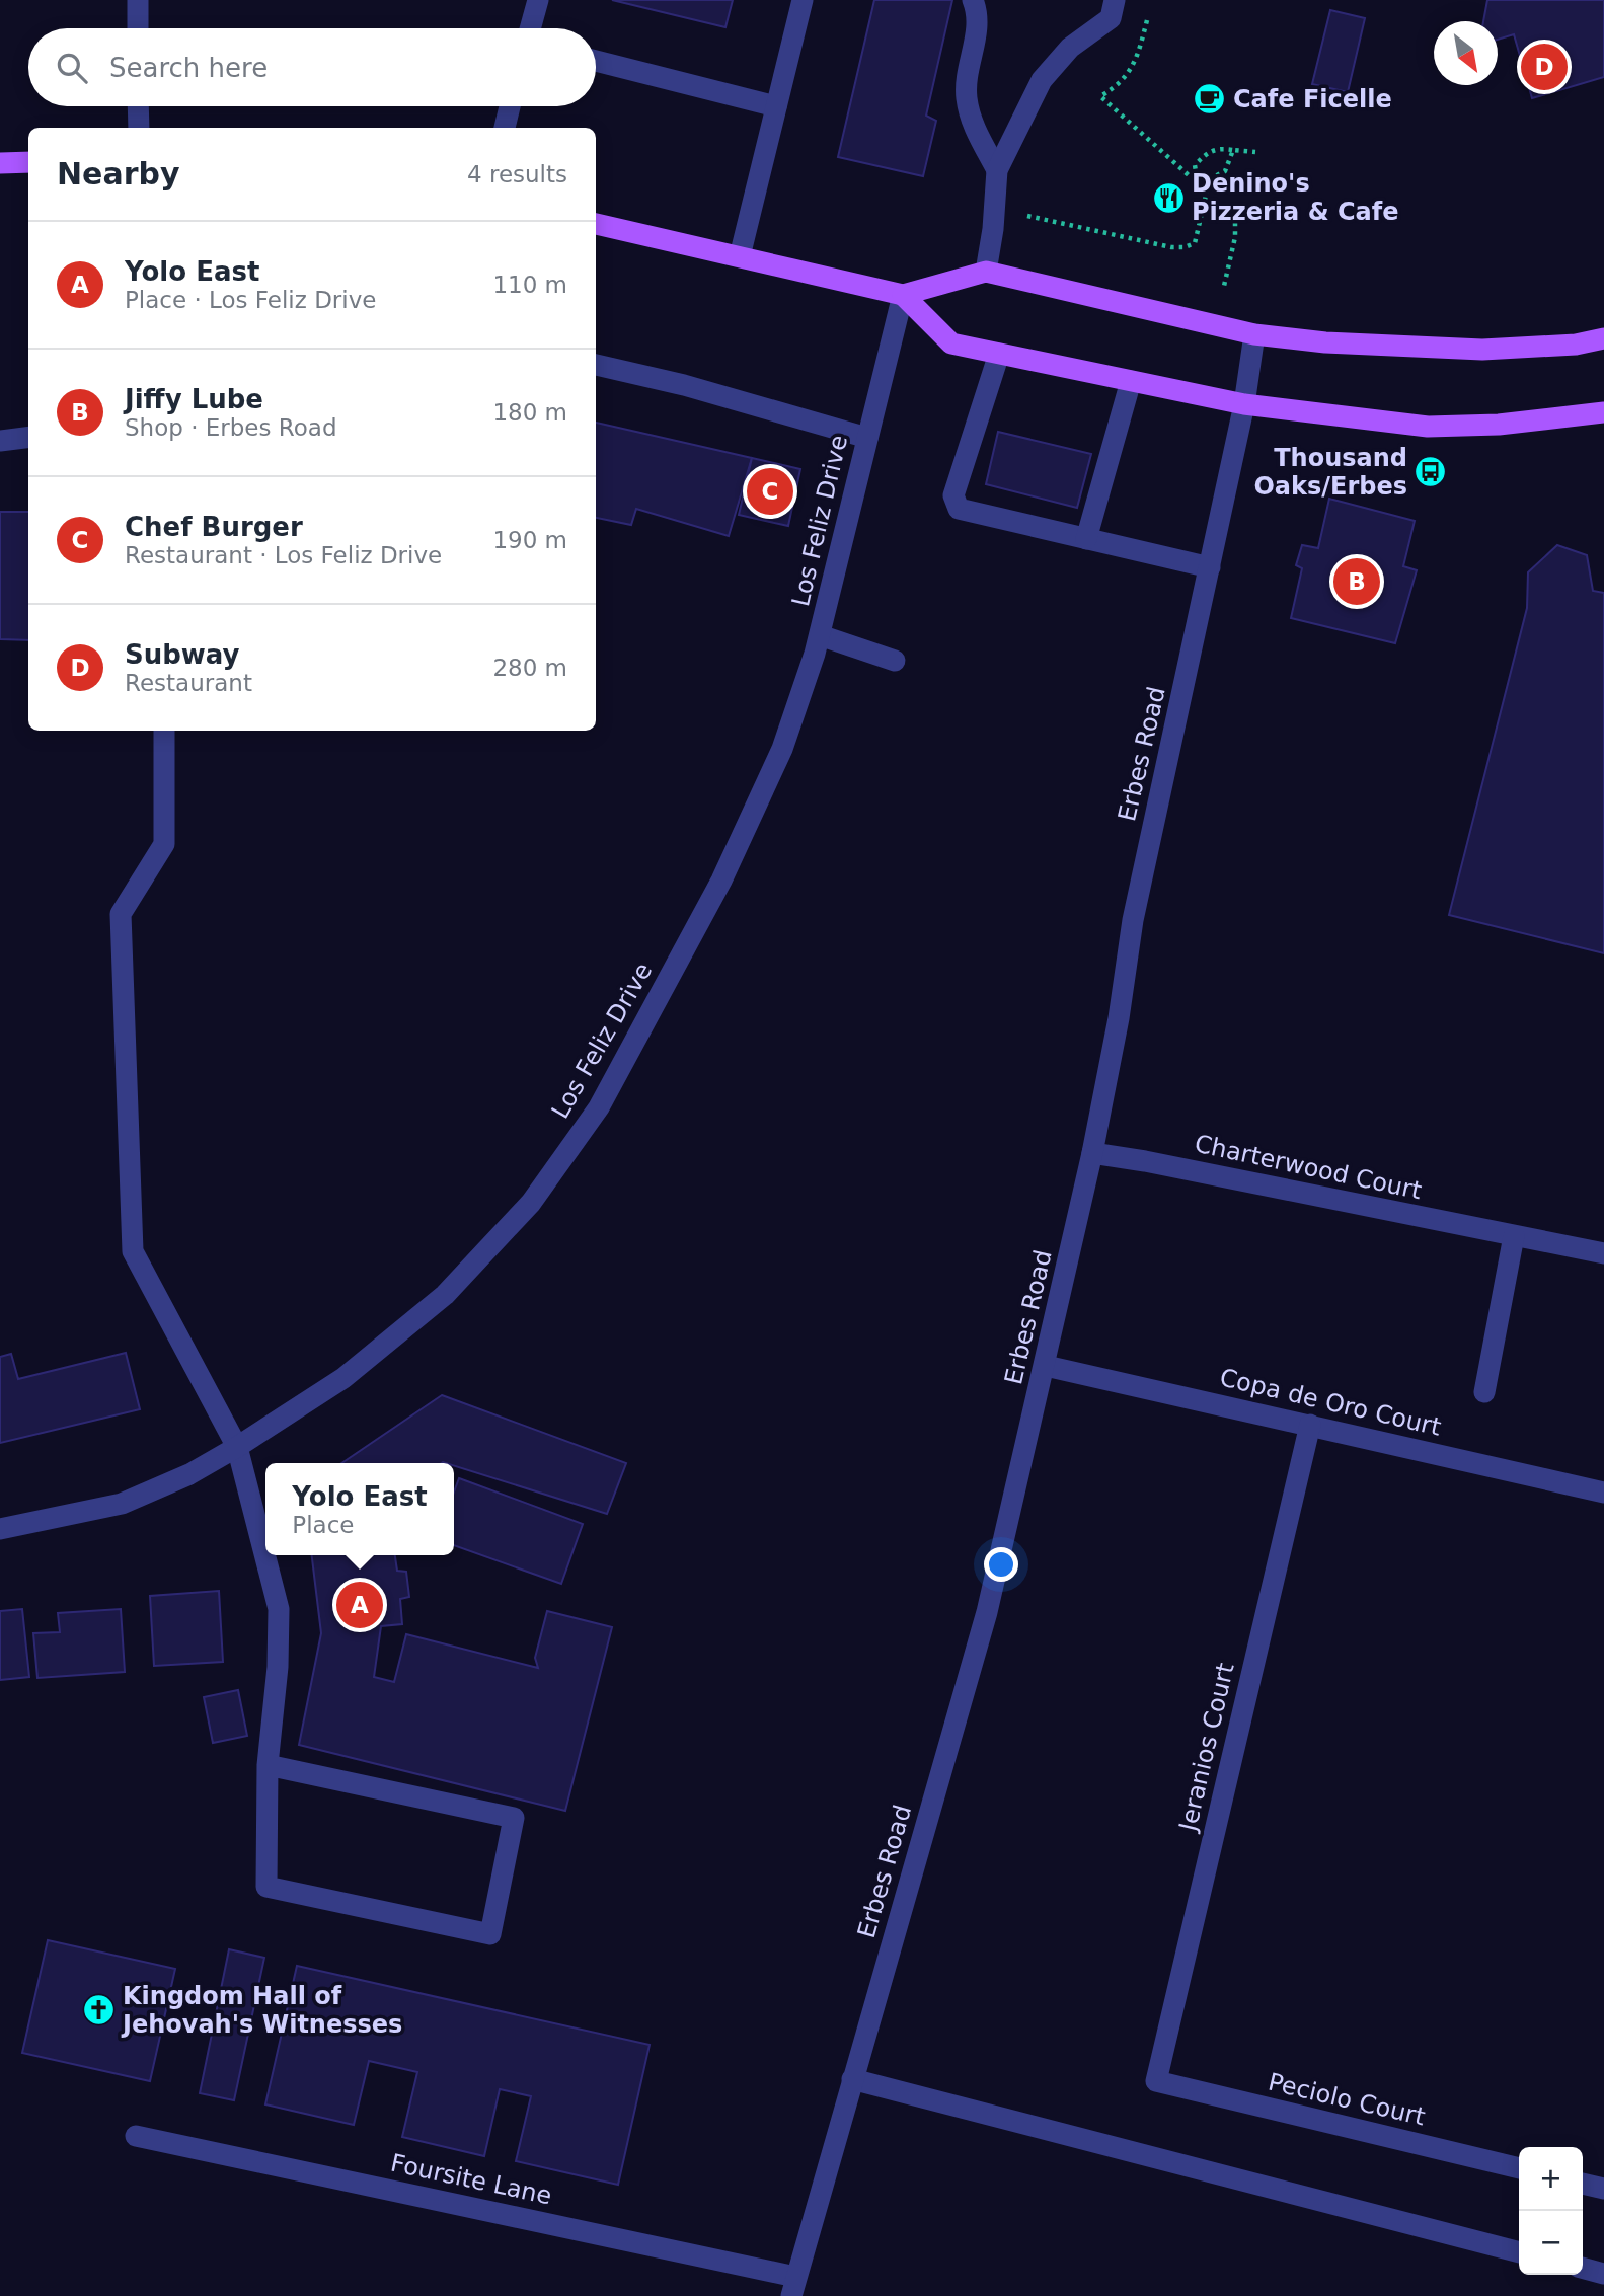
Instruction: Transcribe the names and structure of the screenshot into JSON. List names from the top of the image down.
{
  "streets": {
    "street": [
      "Los Feliz Drive",
      "Erbes Road",
      "Charterwood Court",
      "Copa de Oro Court",
      "Jeranios Court",
      "Peciolo Court",
      "Foursite Lane"
    ]
  },
  "crossings": [
    ["Erbes Road", "Charterwood Court"],
    ["Erbes Road", "Copa de Oro Court"],
    ["Erbes Road", "Foursite Lane"],
    ["Copa de Oro Court", "Jeranios Court"],
    ["Jeranios Court", "Peciolo Court"]
  ],
  "places": {
    "cafe": ["Cafe Ficelle"],
    "restaurant": ["Denino's Pizzeria & Cafe"],
    "bus stop": ["Thousand Oaks/Erbes"],
    "church": ["Kingdom Hall of Jehovah's Witnesses"]
  },
  "north": "bottom right",
  "page": {
    "search": "Search here",
    "pins": [
      "D",
      "C",
      "B",
      "A"
    ],
    "heading": ["Nearby", "4 results"],
    "list": [
      {
        "mark": "A",
        "name": "Yolo East",
        "note": "Place · Los Feliz Drive",
        "value": "110 m"
      },
      {
        "mark": "B",
        "name": "Jiffy Lube",
        "note": "Shop · Erbes Road",
        "value": "180 m"
      },
      {
        "mark": "C",
        "name": "Chef Burger",
        "note": "Restaurant · Los Feliz Drive",
        "value": "190 m"
      },
      {
        "mark": "D",
        "name": "Subway",
        "note": "Restaurant",
        "value": "280 m"
      }
    ],
    "popup": ["Yolo East", "Place"],
    "map_buttons": ["+", "−"]
  }
}
